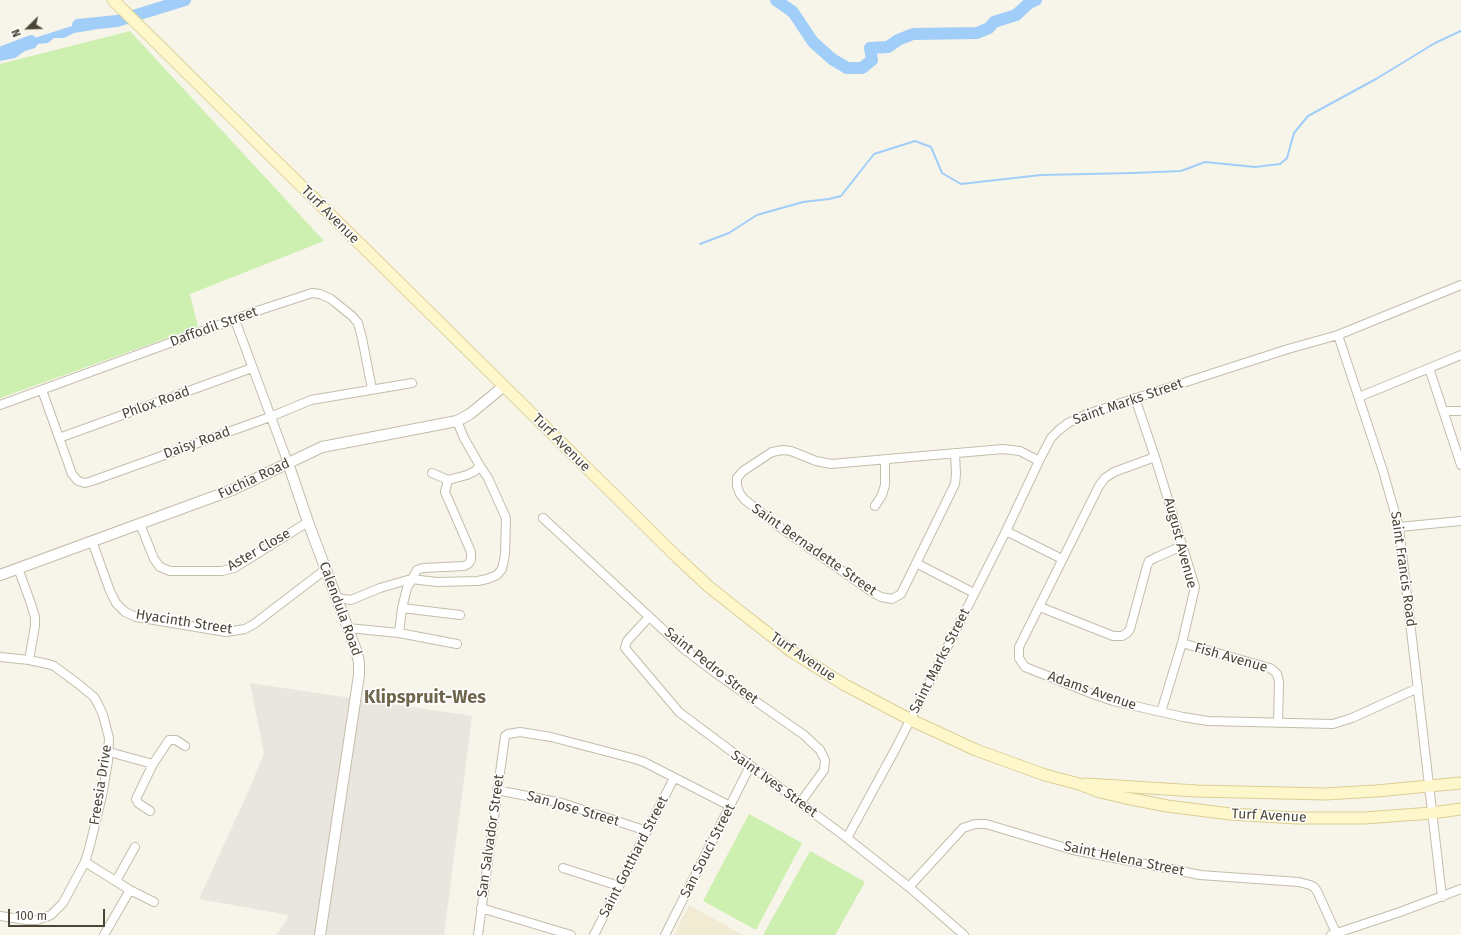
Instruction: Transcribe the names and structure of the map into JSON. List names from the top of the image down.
{
  "streets": {
    "main road": ["Turf Avenue"],
    "street": [
      "Daffodil Street",
      "Saint Marks Street",
      "Phlox Road",
      "Daisy Road",
      "Fuchia Road",
      "August Avenue",
      "Aster Close",
      "Saint Bernadette Street",
      "Saint Francis Road",
      "Calendula Road",
      "Hyacinth Street",
      "Fish Avenue",
      "Saint Pedro Street",
      "Adams Avenue",
      "Saint Ives Street",
      "Freesia Drive",
      "San Jose Street",
      "San Salvador Street",
      "San Souci Street",
      "Saint Gotthard Street",
      "Saint Helena Street"
    ]
  },
  "crossings": [
    ["Turf Avenue", "Saint Marks Street"],
    ["Turf Avenue", "Fuchia Road"],
    ["Turf Avenue", "Saint Francis Road"],
    ["Daffodil Street", "Daisy Road"],
    ["Daffodil Street", "Calendula Road"],
    ["Saint Marks Street", "August Avenue"],
    ["Saint Marks Street", "Saint Bernadette Street"],
    ["Saint Marks Street", "Saint Francis Road"],
    ["Saint Marks Street", "Saint Ives Street"],
    ["Phlox Road", "Daisy Road"],
    ["Phlox Road", "Calendula Road"],
    ["Daisy Road", "Calendula Road"],
    ["Fuchia Road", "Aster Close"],
    ["Fuchia Road", "Calendula Road"],
    ["Fuchia Road", "Hyacinth Street"],
    ["August Avenue", "Fish Avenue"],
    ["August Avenue", "Adams Avenue"],
    ["Aster Close", "Calendula Road"],
    ["Saint Francis Road", "Adams Avenue"],
    ["Calendula Road", "Hyacinth Street"],
    ["Fish Avenue", "Adams Avenue"],
    ["Saint Pedro Street", "Saint Ives Street"],
    ["Saint Ives Street", "San Souci Street"],
    ["Saint Ives Street", "Saint Helena Street"],
    ["San Jose Street", "San Salvador Street"],
    ["San Jose Street", "Saint Gotthard Street"],
    ["San Salvador Street", "Saint Gotthard Street"]
  ],
  "districts": ["Klipspruit-Wes"],
  "scale_bar": "100 m",
  "north": "bottom left"
}
